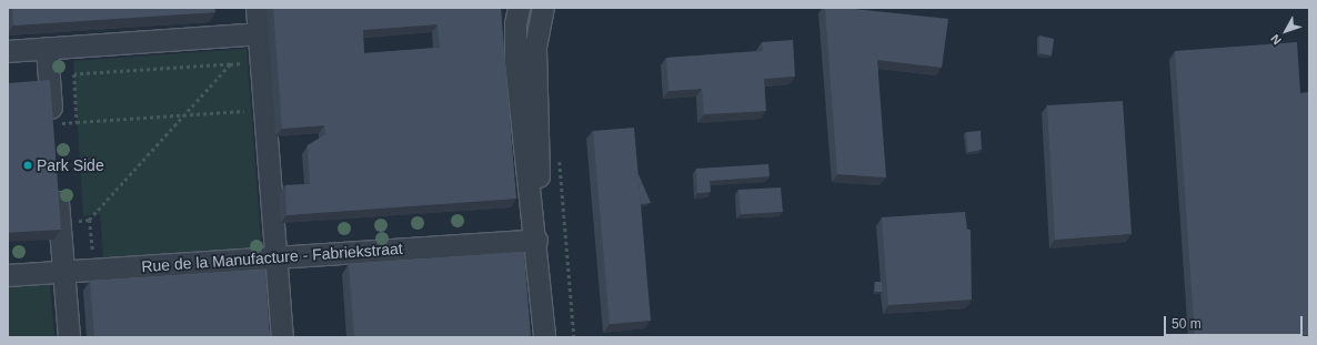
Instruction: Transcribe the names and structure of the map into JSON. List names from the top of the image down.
{
  "streets": {
    "street": ["Rue de la Manufacture - Fabriekstraat"]
  },
  "places": ["Park Side"],
  "scale_bar": "50 m",
  "north": "bottom left"
}
